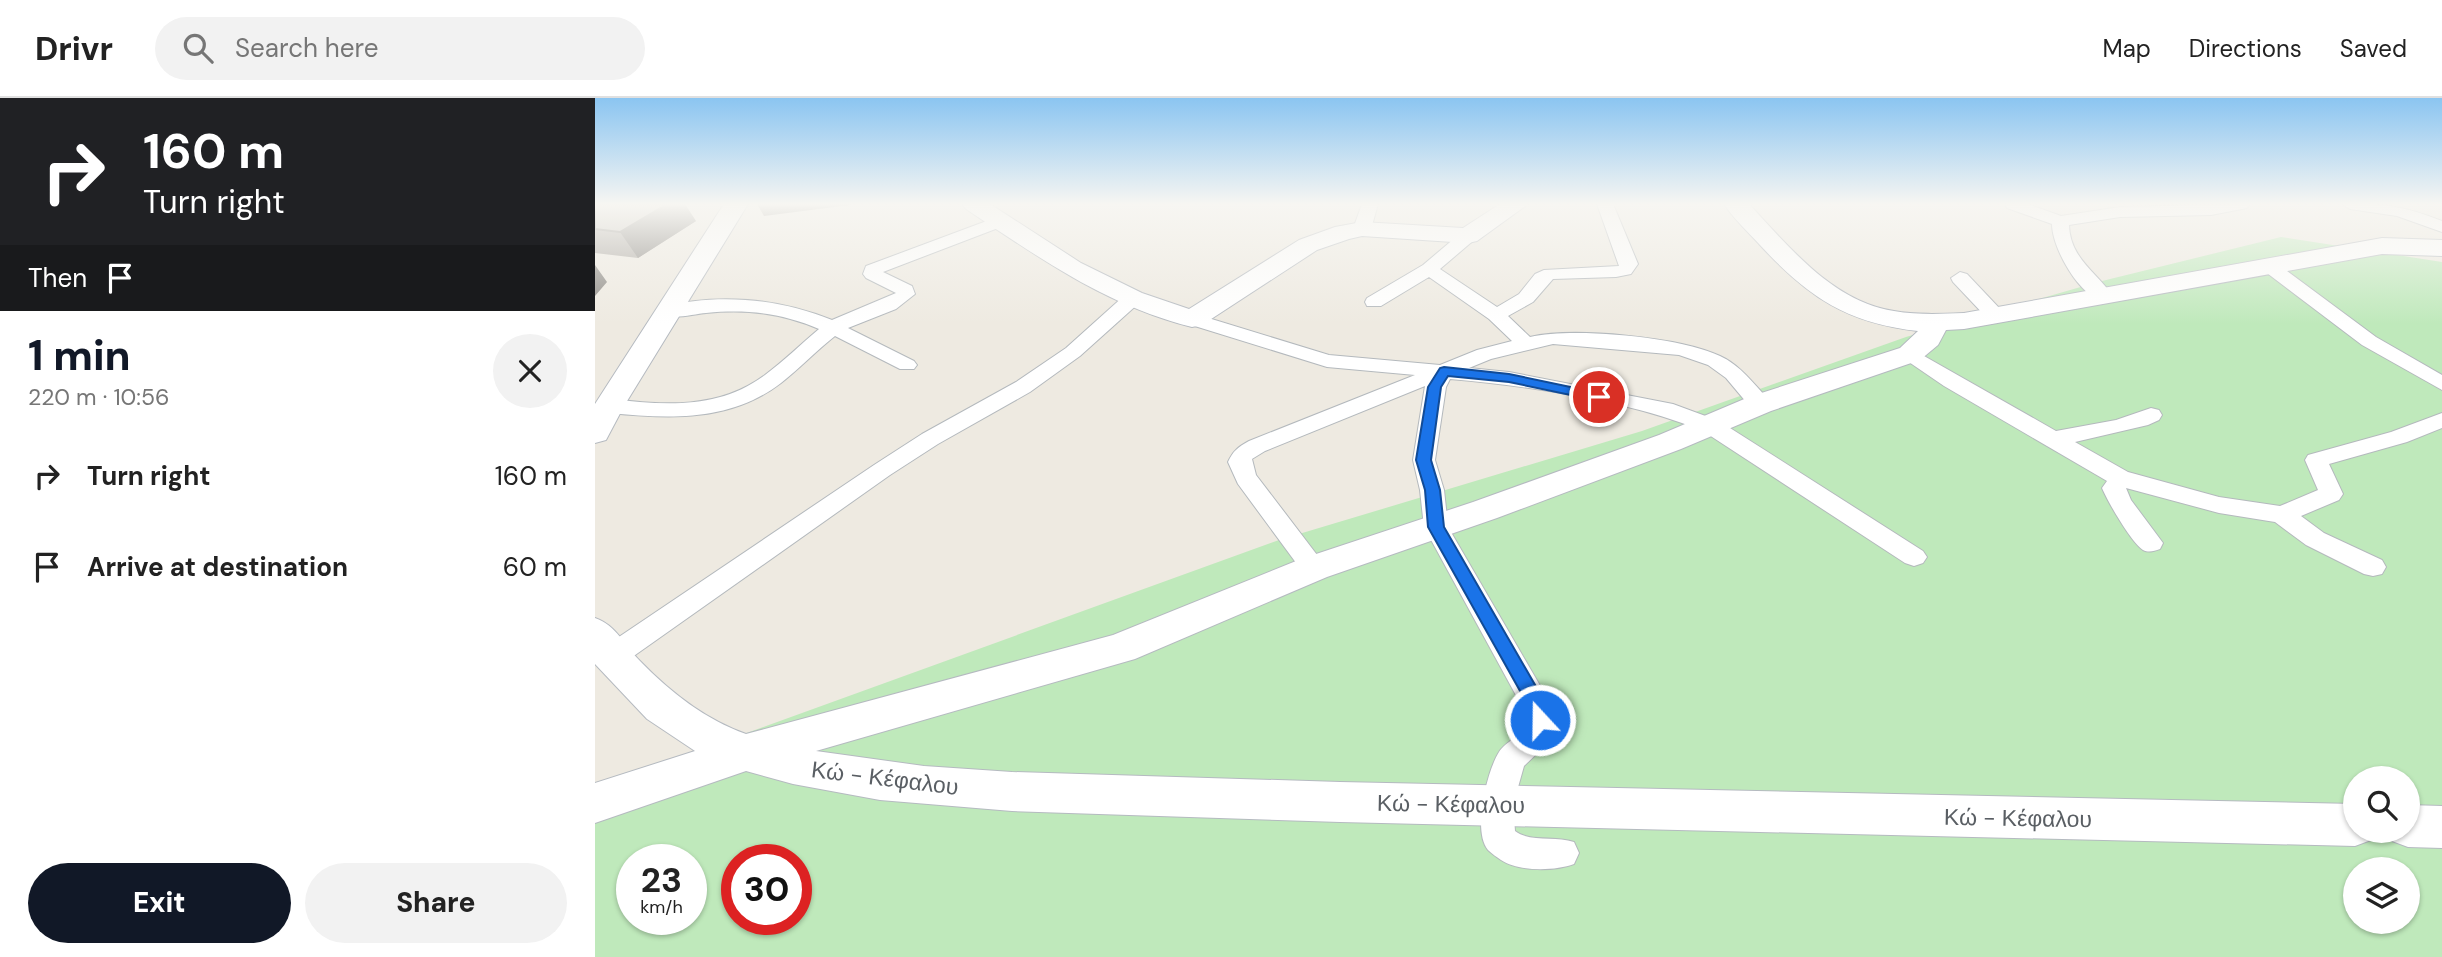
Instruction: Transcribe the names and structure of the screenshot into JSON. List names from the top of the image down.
{
  "streets": {
    "street": ["Κώ - Κέφαλου"]
  },
  "page": {
    "header": "Drivr",
    "search": "Search here",
    "nav": ["Map", "Directions", "Saved"],
    "turn": ["160 m", "Turn right"],
    "then": "Then",
    "heading": ["1 min", "220 m · 10:56"],
    "list": [
      {
        "name": "Turn right",
        "value": "160 m"
      },
      {
        "name": "Arrive at destination",
        "value": "60 m"
      }
    ],
    "speed": "23 km/h",
    "limit": "30",
    "buttons": ["Exit", "Share"]
  }
}
